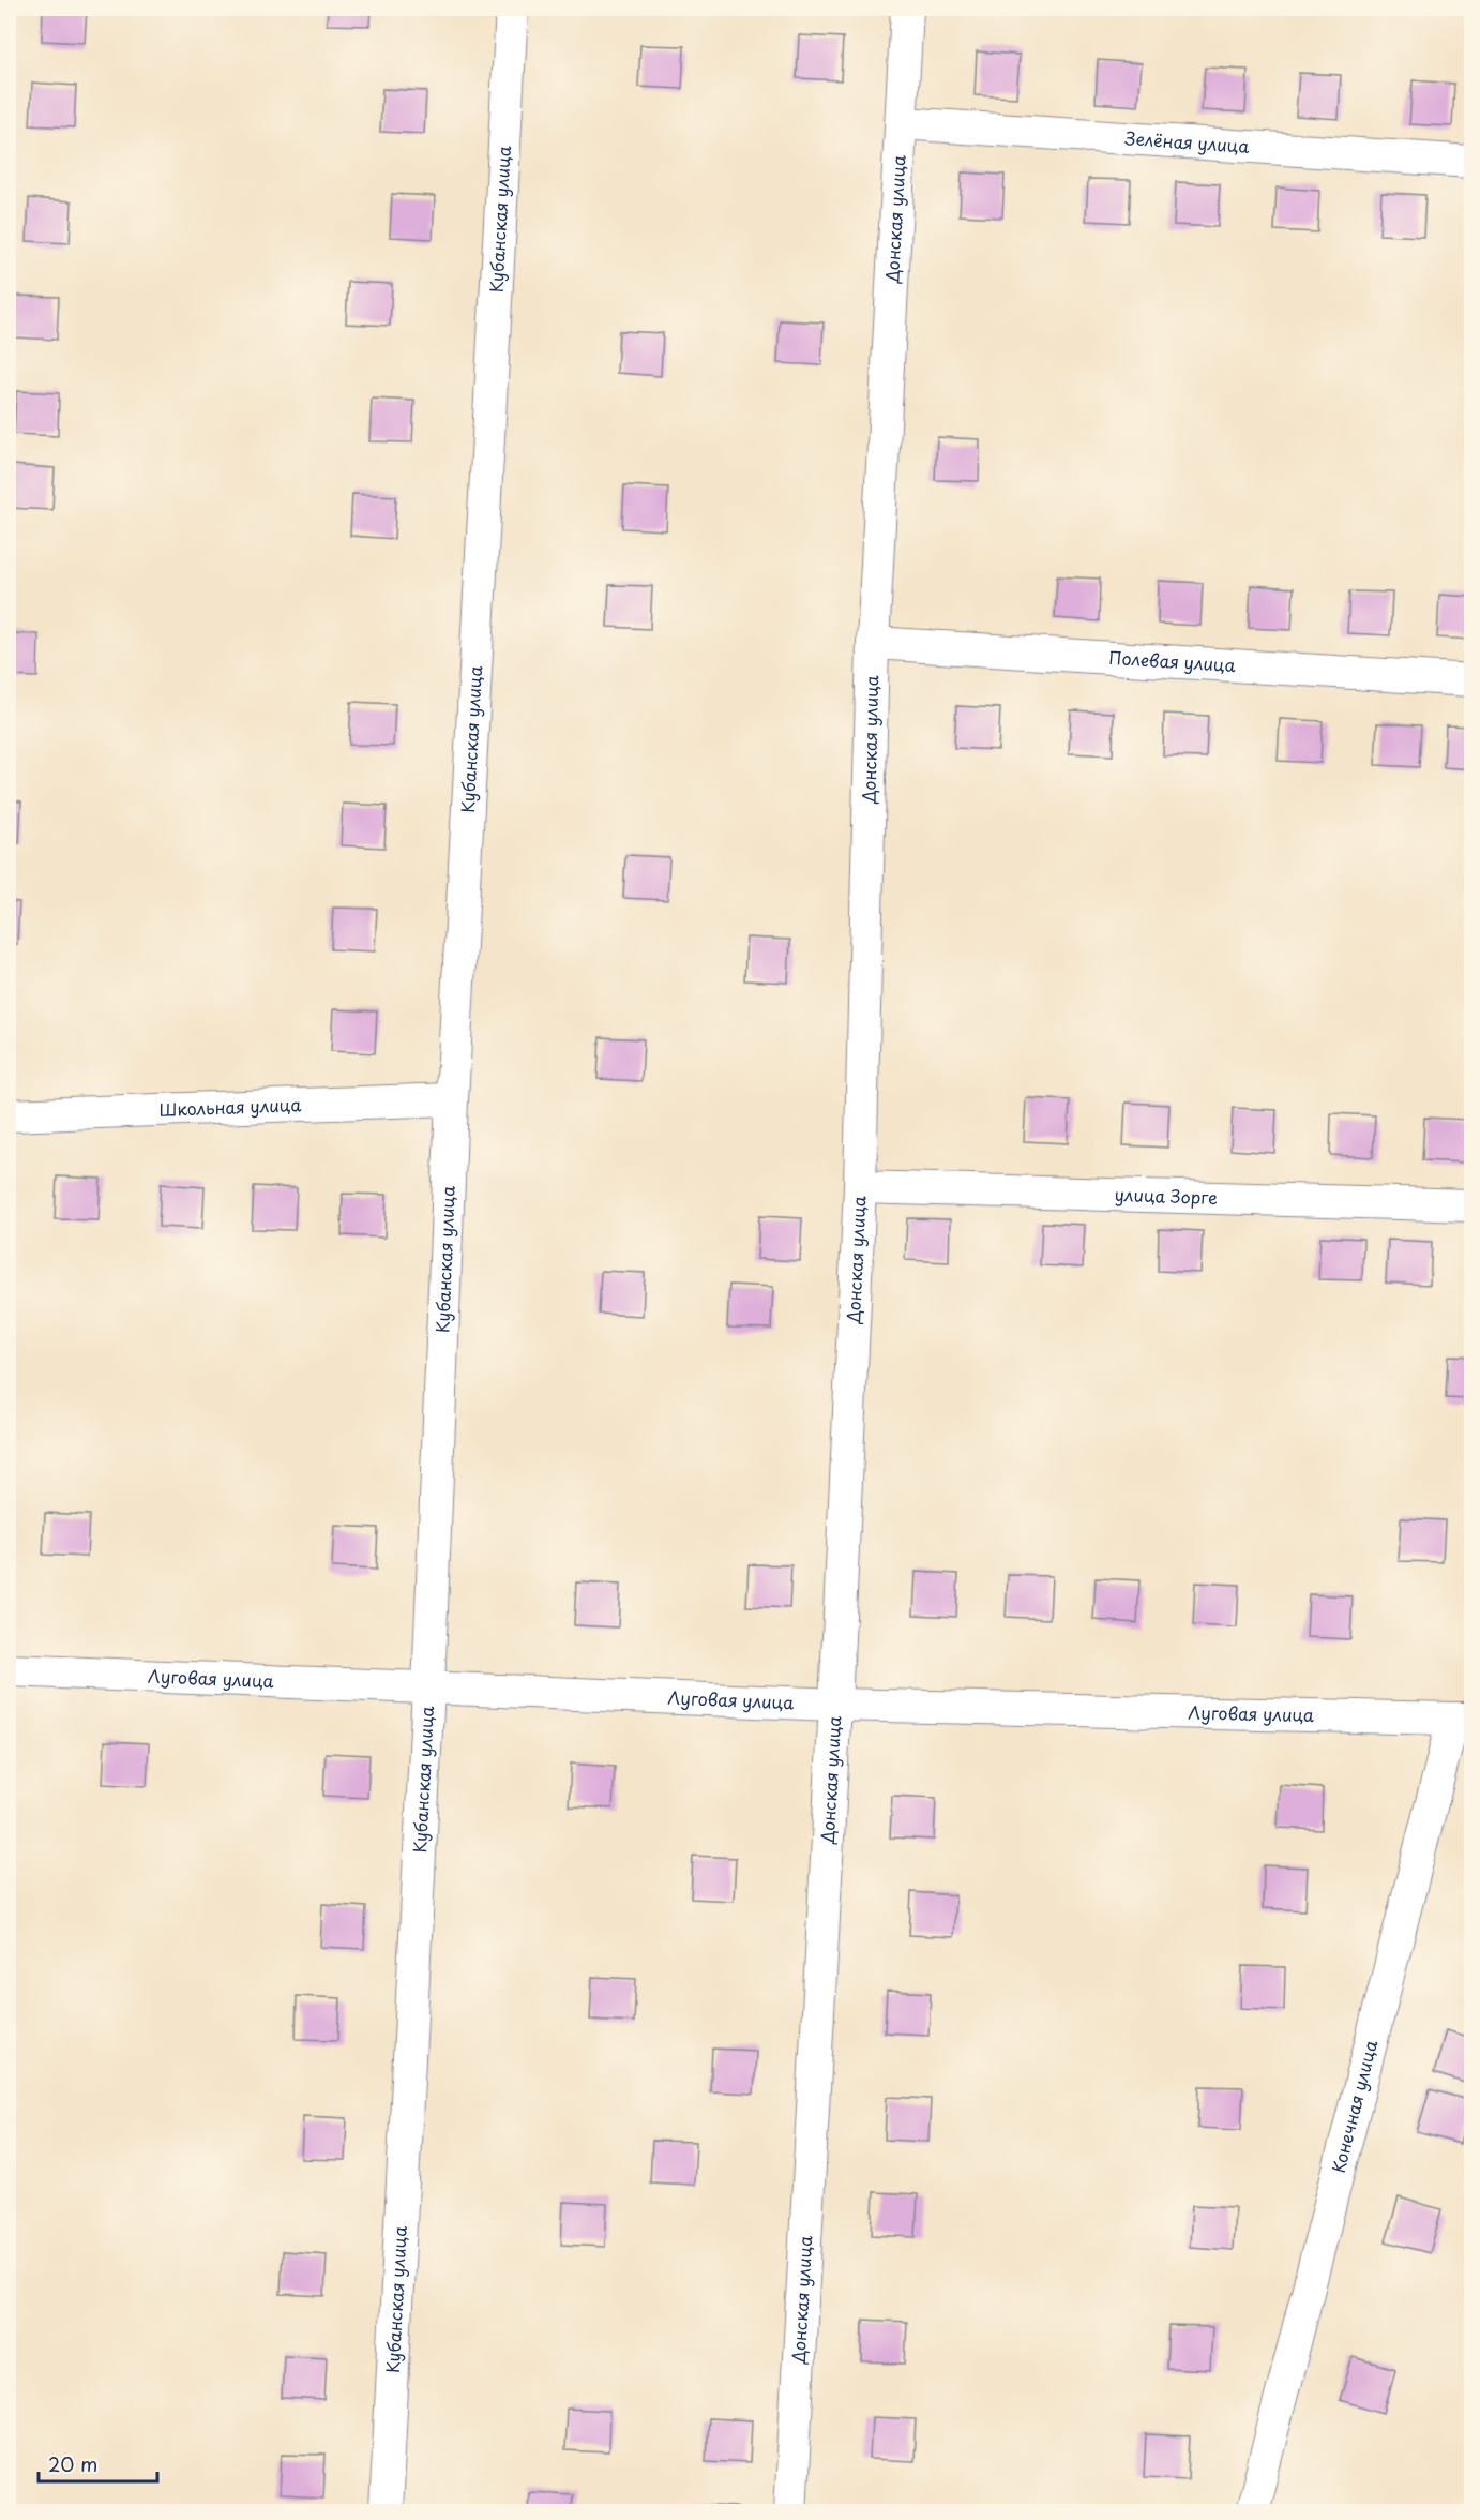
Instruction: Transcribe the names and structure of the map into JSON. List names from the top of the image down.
{
  "streets": {
    "street": [
      "Зелёная улица",
      "Кубанская улица",
      "Донская улица",
      "Полевая улица",
      "Школьная улица",
      "улица Зорге",
      "Луговая улица",
      "Конечная улица"
    ]
  },
  "crossings": [
    ["Зелёная улица", "Донская улица"],
    ["Кубанская улица", "Школьная улица"],
    ["Кубанская улица", "Луговая улица"],
    ["Донская улица", "Полевая улица"],
    ["Донская улица", "улица Зорге"],
    ["Донская улица", "Луговая улица"],
    ["Луговая улица", "Конечная улица"]
  ],
  "scale_bar": "20 m"
}
